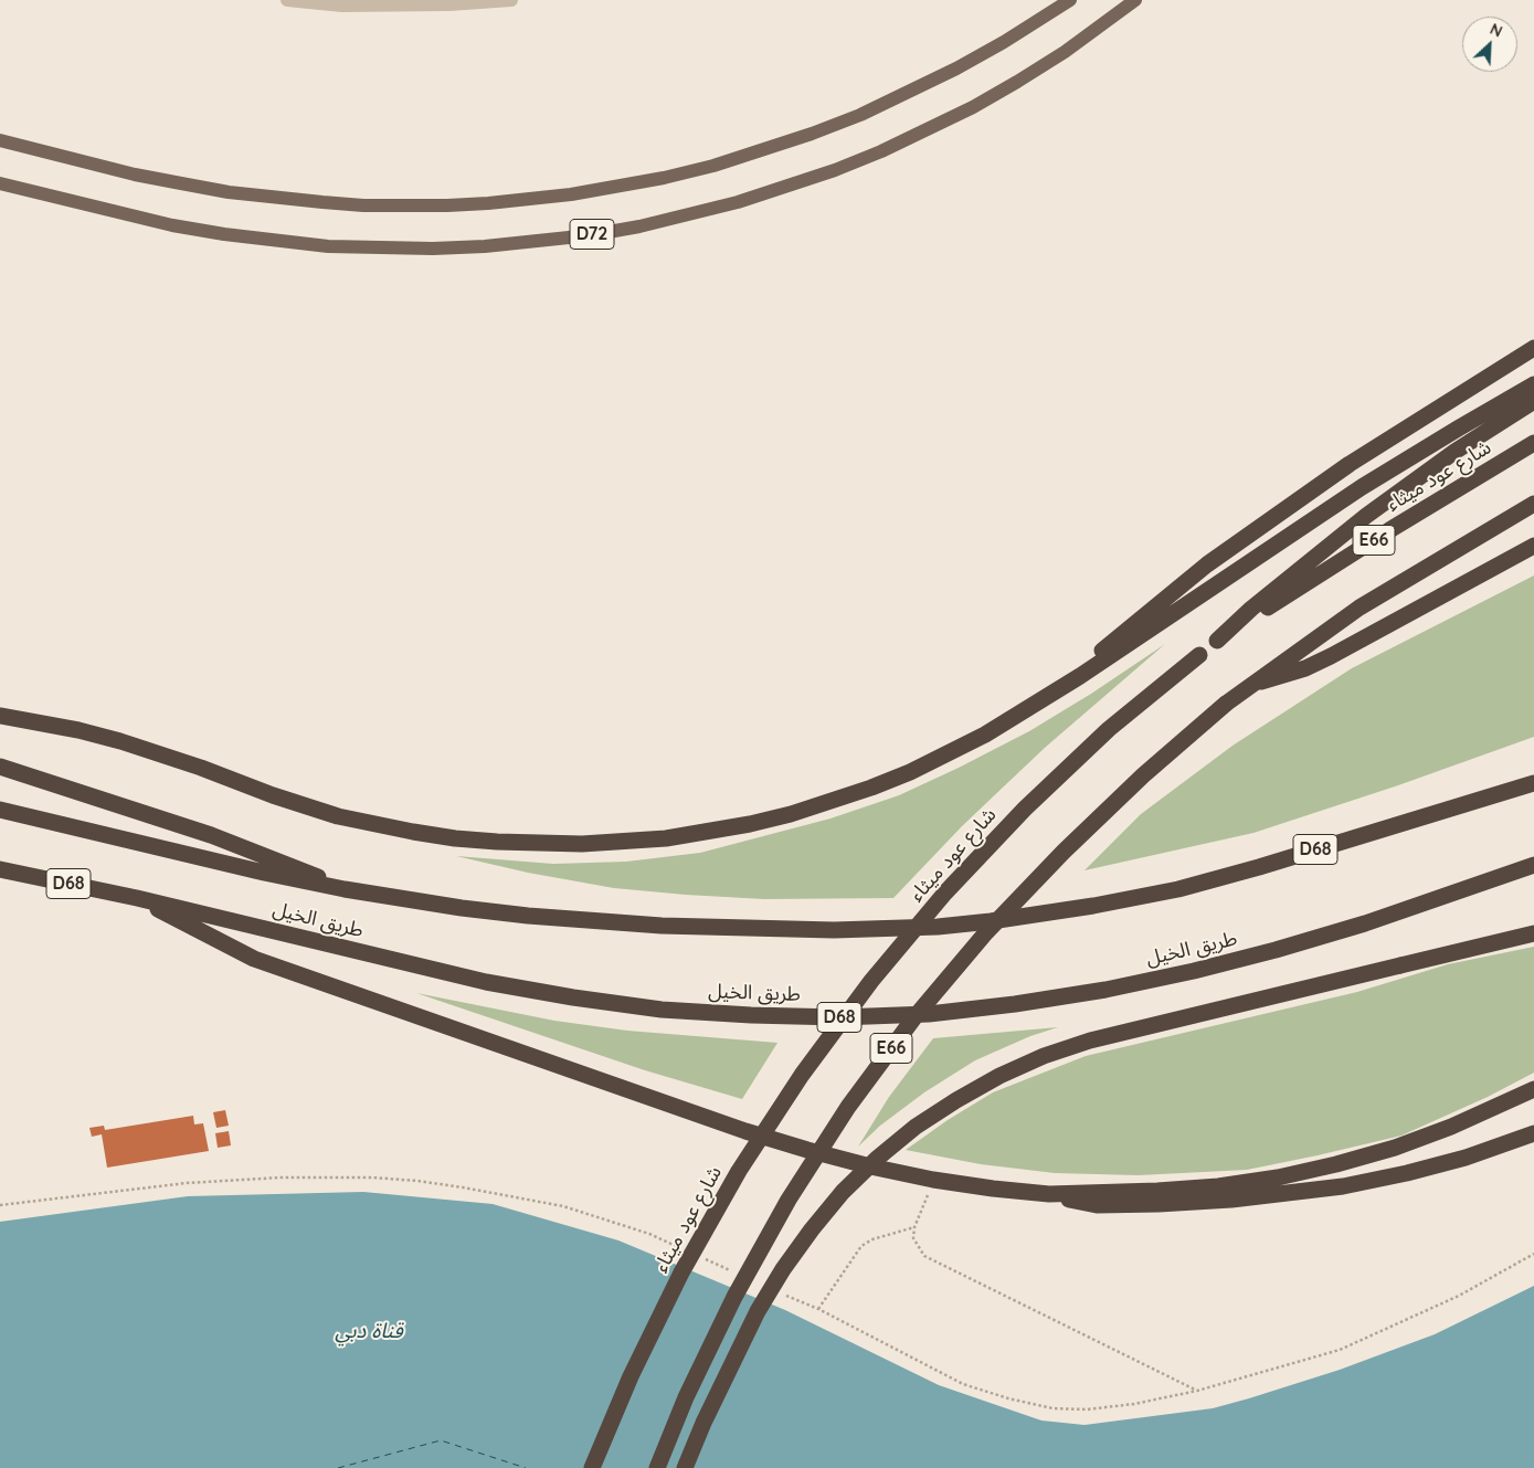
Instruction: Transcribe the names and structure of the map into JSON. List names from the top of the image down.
{
  "streets": {
    "highway": [
      "شارع عود ميثاء",
      "E66",
      "D68",
      "طريق الخيل"
    ],
    "main road": ["D72"]
  },
  "water": ["قناة دبي"],
  "north": "top right"
}
